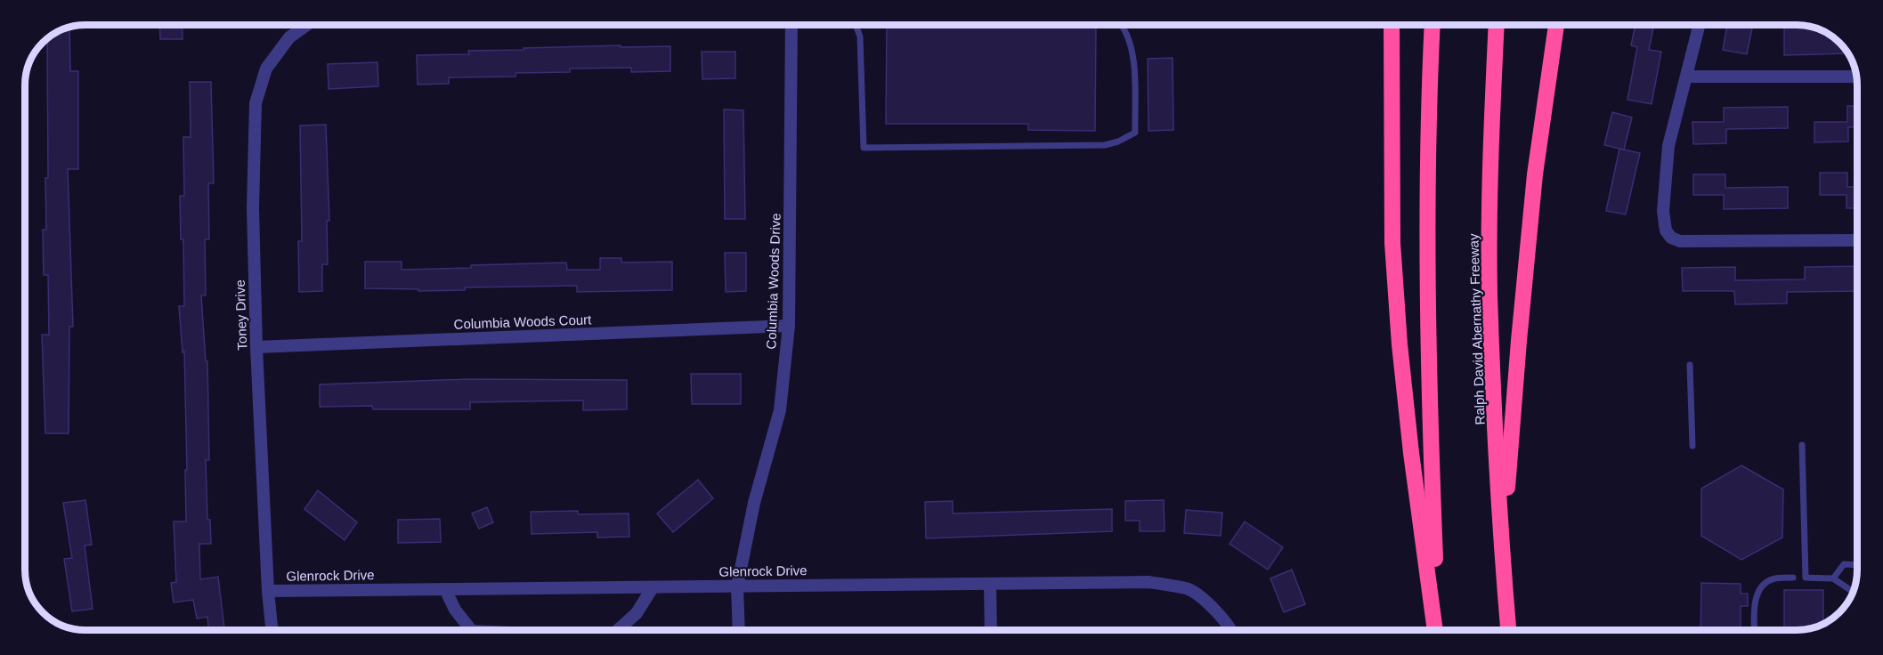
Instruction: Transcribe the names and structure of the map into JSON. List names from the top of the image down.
{
  "streets": {
    "highway": ["Ralph David Abernathy Freeway"],
    "street": [
      "Columbia Woods Drive",
      "Toney Drive",
      "Columbia Woods Court",
      "Glenrock Drive"
    ]
  },
  "crossings": [
    ["Columbia Woods Drive", "Columbia Woods Court"],
    ["Columbia Woods Drive", "Glenrock Drive"],
    ["Toney Drive", "Columbia Woods Court"],
    ["Toney Drive", "Glenrock Drive"]
  ]
}
